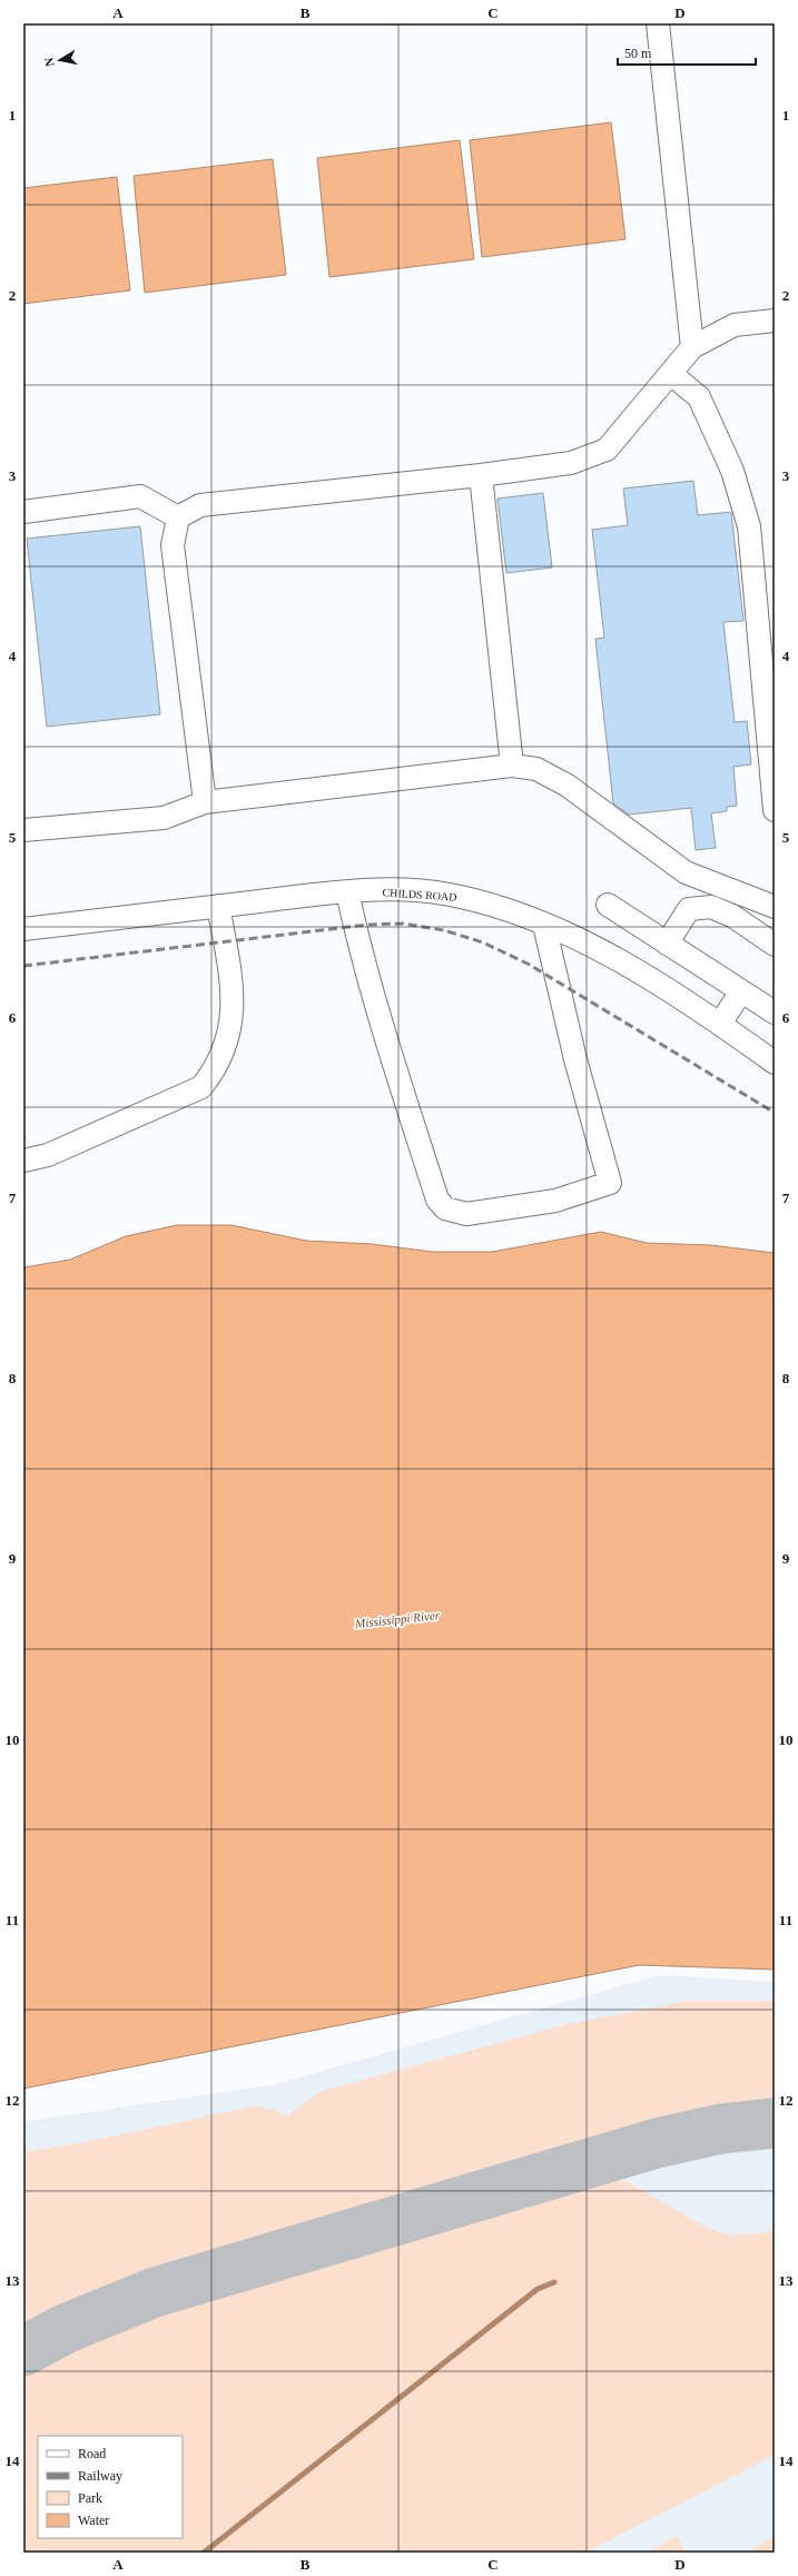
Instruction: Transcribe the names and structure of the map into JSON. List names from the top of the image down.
{
  "streets": {
    "street": ["CHILDS ROAD"]
  },
  "water": ["Mississippi River"],
  "legend": [
    "Road",
    "Railway",
    "Park",
    "Water"
  ],
  "scale_bar": "50 m",
  "north": "left",
  "grid": {
    "columns": [
      "A",
      "B",
      "C",
      "D"
    ],
    "rows": [
      "1",
      "2",
      "3",
      "4",
      "5",
      "6",
      "7",
      "8",
      "9",
      "10",
      "11",
      "12",
      "13",
      "14"
    ]
  }
}
